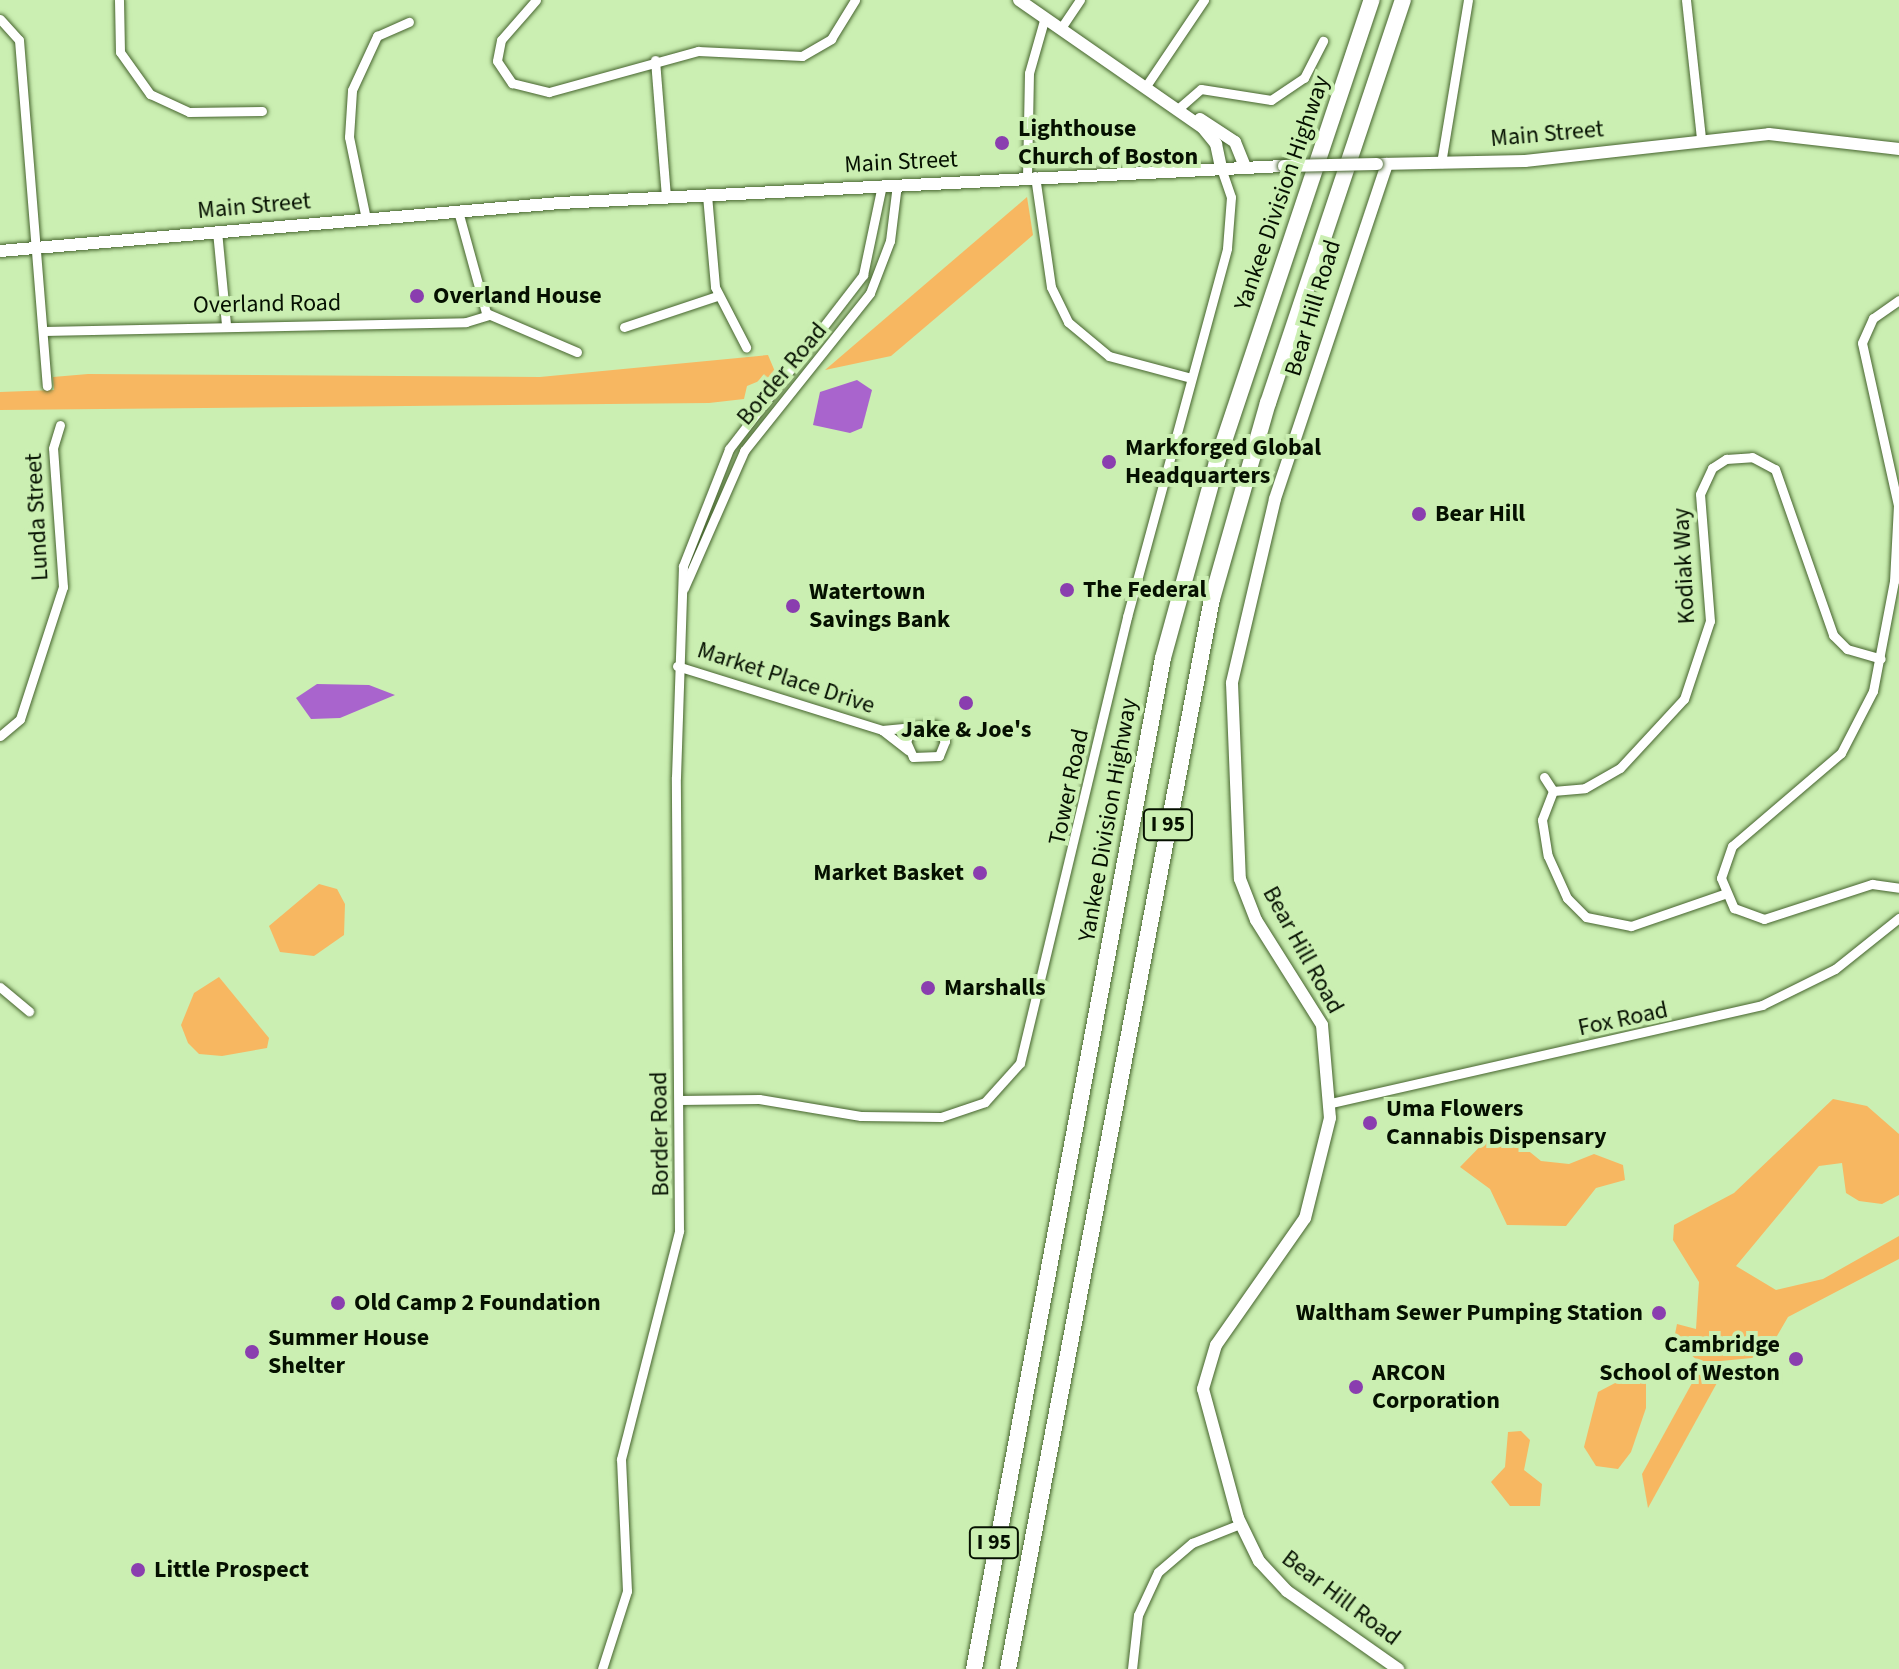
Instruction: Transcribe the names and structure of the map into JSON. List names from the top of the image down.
{
  "streets": {
    "highway": ["Yankee Division Highway", "I 95"],
    "street": [
      "Main Street",
      "Overland Road",
      "Bear Hill Road",
      "Border Road",
      "Lunda Street",
      "Kodiak Way",
      "Market Place Drive",
      "Tower Road",
      "Fox Road"
    ]
  },
  "crossings": [
    ["Main Street", "Bear Hill Road"],
    ["Main Street", "Border Road"],
    ["Main Street", "Tower Road"],
    ["Bear Hill Road", "Fox Road"],
    ["Border Road", "Market Place Drive"],
    ["Border Road", "Tower Road"]
  ],
  "places": [
    "Lighthouse Church of Boston",
    "Overland House",
    "Markforged Global Headquarters",
    "Bear Hill",
    "The Federal",
    "Watertown Savings Bank",
    "Jake & Joe's",
    "Market Basket",
    "Marshalls",
    "Uma Flowers Cannabis Dispensary",
    "Old Camp 2 Foundation",
    "Waltham Sewer Pumping Station",
    "Summer House Shelter",
    "Cambridge School of Weston",
    "ARCON Corporation",
    "Little Prospect"
  ]
}
